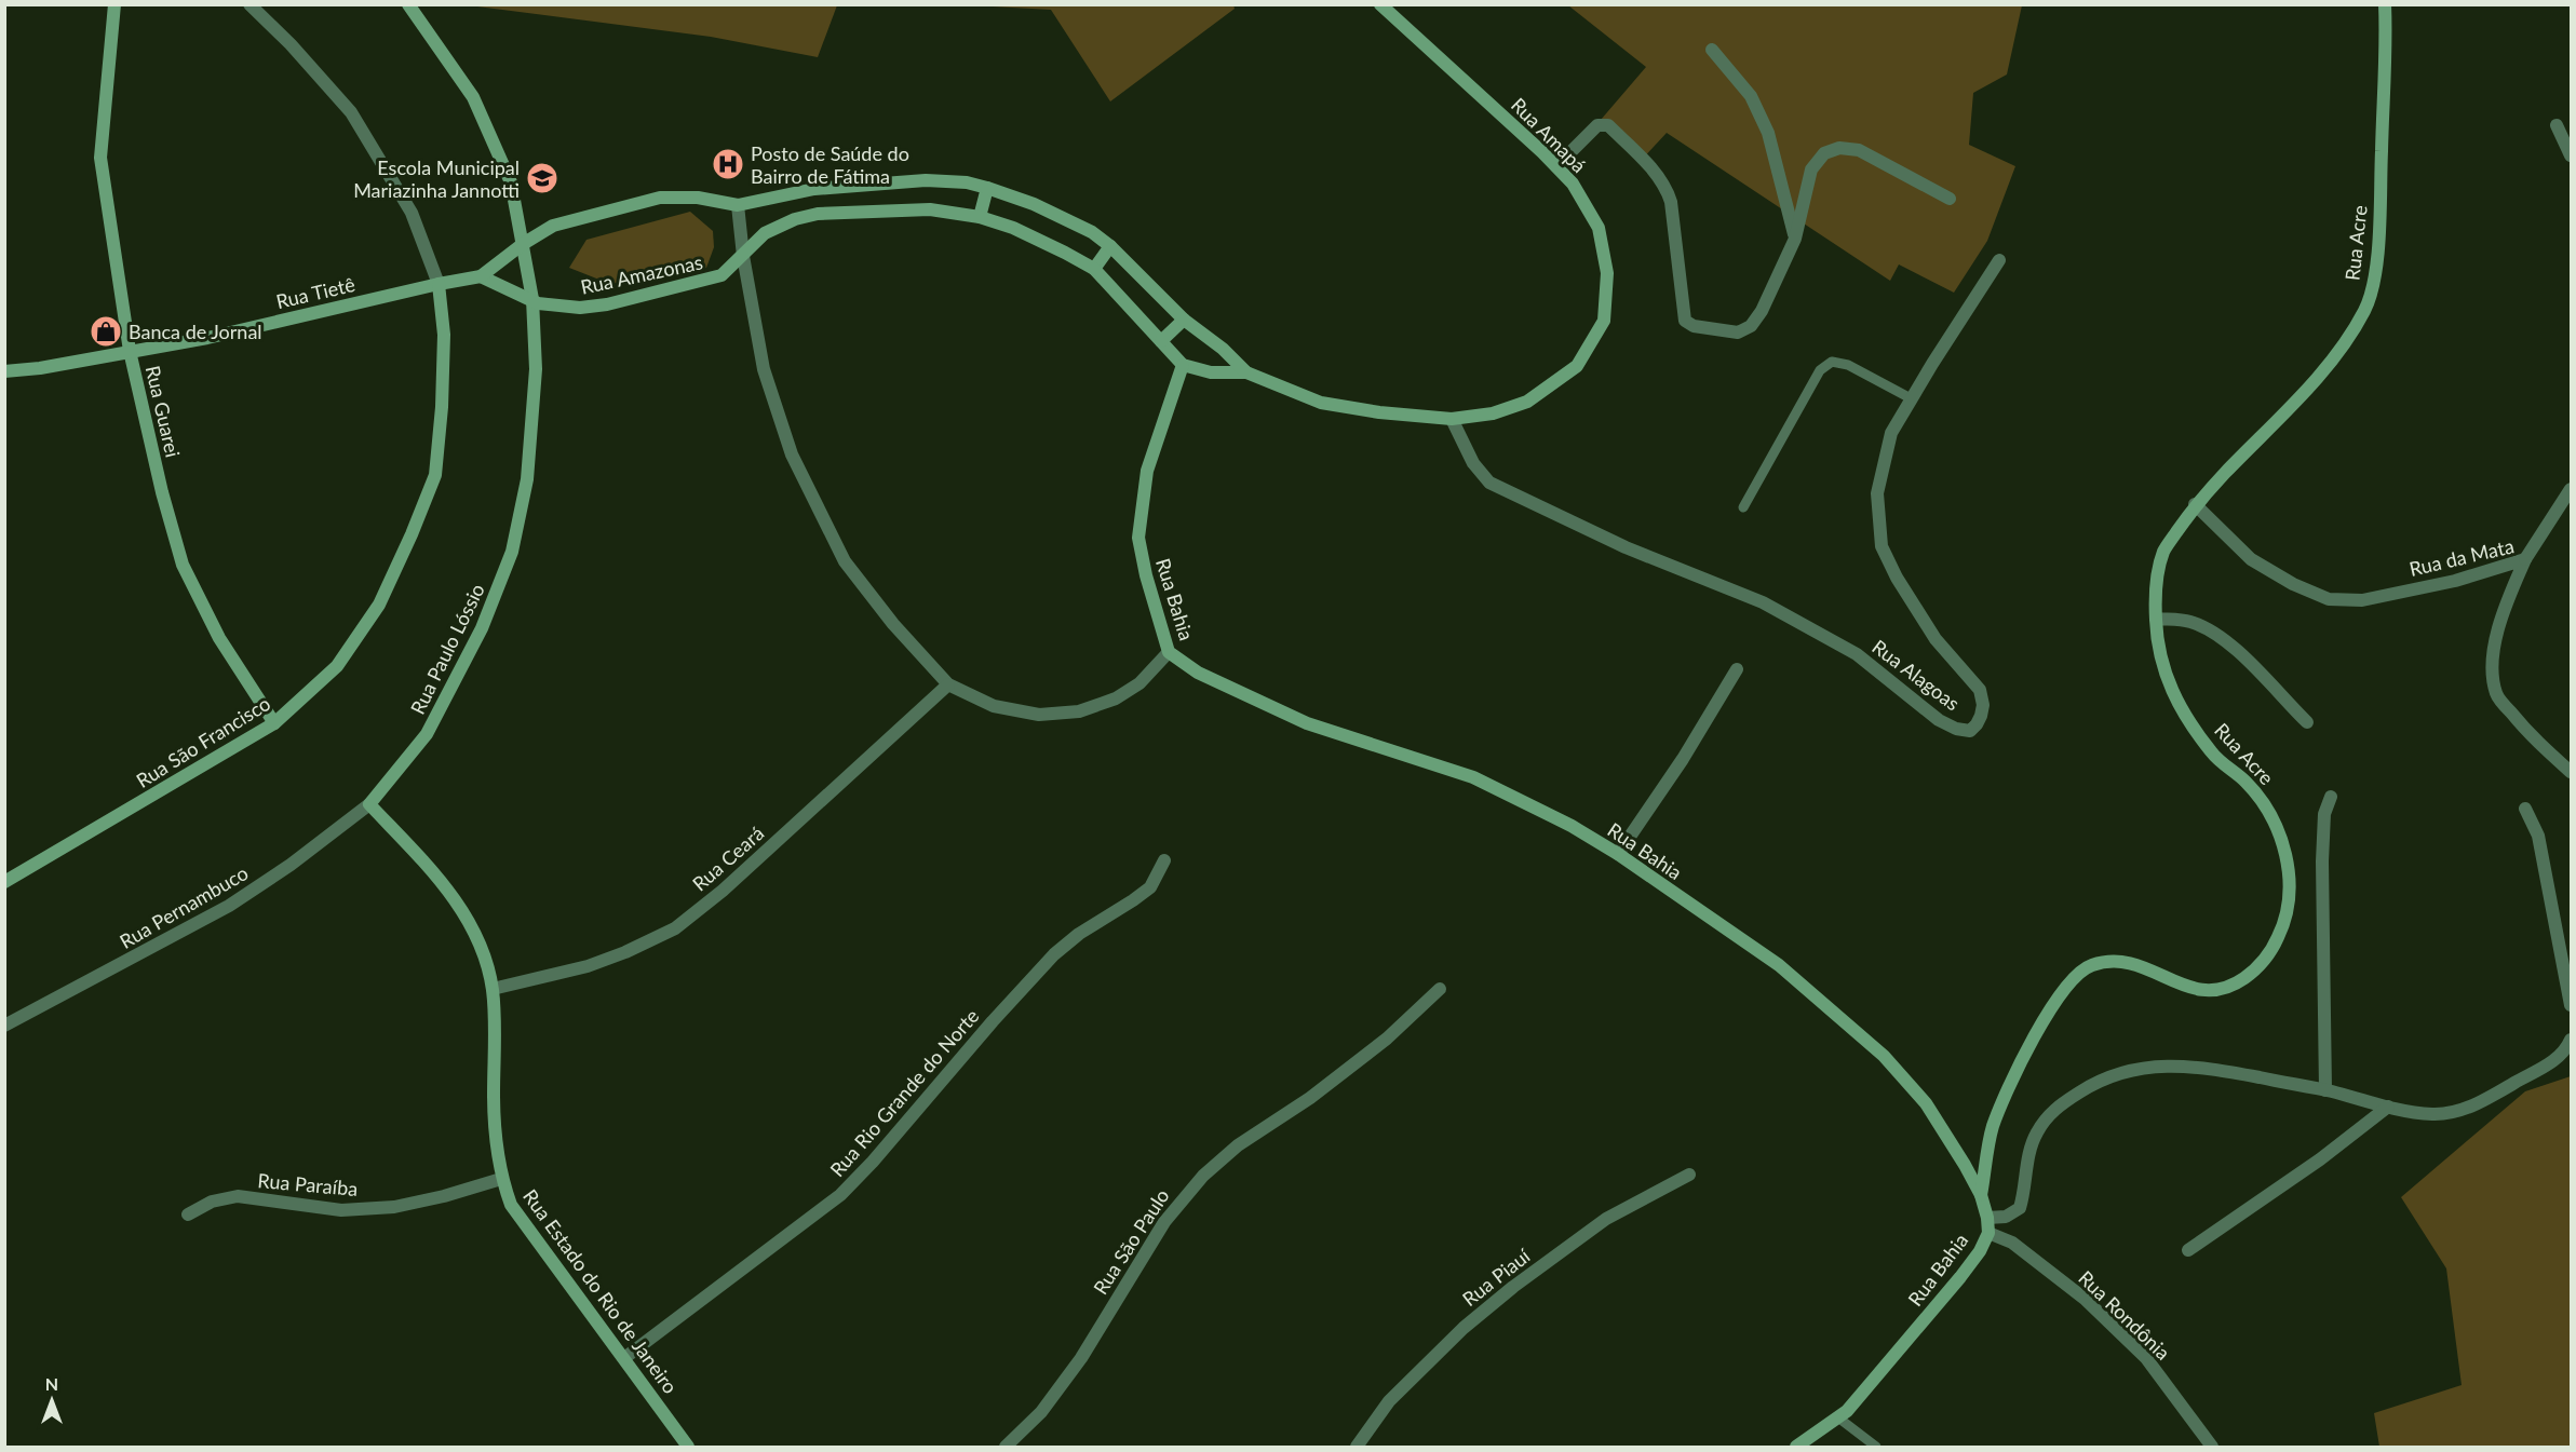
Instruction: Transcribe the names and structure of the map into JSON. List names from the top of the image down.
{
  "streets": {
    "street": [
      "Rua Amapá",
      "Rua Acre",
      "Rua Amazonas",
      "Rua Tietê",
      "Rua Guarei",
      "Rua da Mata",
      "Rua Bahia",
      "Rua Paulo Lóssio",
      "Rua Alagoas",
      "Rua São Francisco",
      "Rua Ceará",
      "Rua Pernambuco",
      "Rua Rio Grande do Norte",
      "Rua Paraíba",
      "Rua São Paulo",
      "Rua Piauí",
      "Rua Estado do Rio de Janeiro",
      "Rua Rondônia"
    ]
  },
  "crossings": [
    ["Rua Amapá", "Rua Bahia"],
    ["Rua Amapá", "Rua Alagoas"],
    ["Rua Acre", "Rua da Mata"],
    ["Rua Acre", "Rua Bahia"],
    ["Rua Amazonas", "Rua Paulo Lóssio"],
    ["Rua Tietê", "Rua Guarei"],
    ["Rua Tietê", "Rua Paulo Lóssio"],
    ["Rua Tietê", "Rua São Francisco"],
    ["Rua Guarei", "Rua São Francisco"],
    ["Rua Bahia", "Rua Rondônia"],
    ["Rua Paulo Lóssio", "Rua Pernambuco"],
    ["Rua Paulo Lóssio", "Rua Estado do Rio de Janeiro"],
    ["Rua Ceará", "Rua Estado do Rio de Janeiro"],
    ["Rua Pernambuco", "Rua Estado do Rio de Janeiro"],
    ["Rua Rio Grande do Norte", "Rua Estado do Rio de Janeiro"],
    ["Rua Paraíba", "Rua Estado do Rio de Janeiro"]
  ],
  "places": {
    "hospital": ["Posto de Saúde do Bairro de Fátima"],
    "school or university": ["Escola Municipal Mariazinha Jannotti"],
    "shop": ["Banca de Jornal"]
  },
  "north": "top"
}
